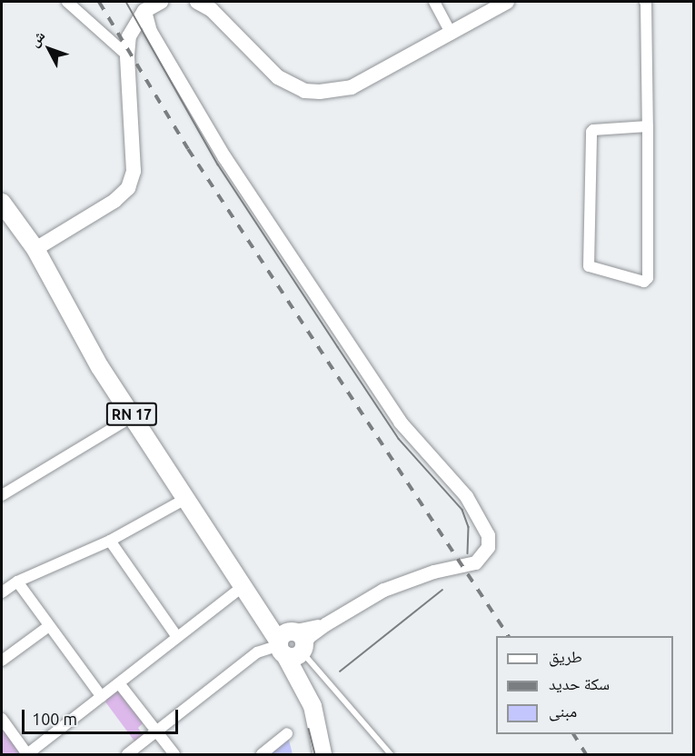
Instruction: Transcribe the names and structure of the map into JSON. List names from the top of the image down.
{
  "streets": {
    "main road": ["RN 17"]
  },
  "legend": ["طريق", "سكة حديد", "مبنى"],
  "scale_bar": "100 m",
  "north": "top left"
}
